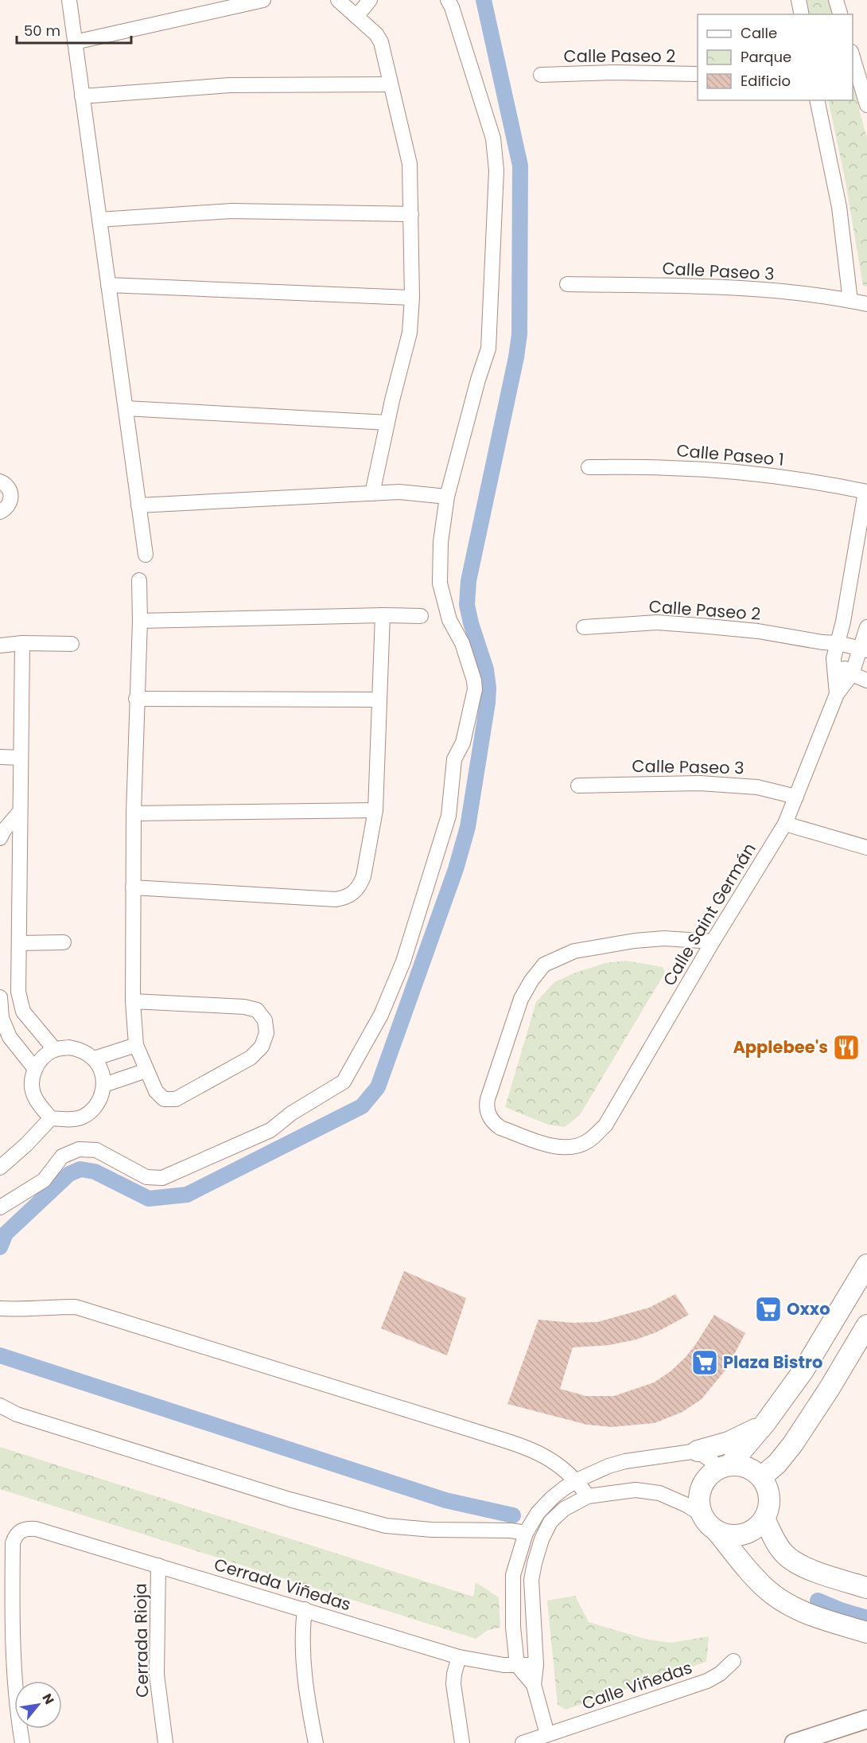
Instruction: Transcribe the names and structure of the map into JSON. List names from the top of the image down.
{
  "streets": {
    "street": [
      "Calle Paseo 2",
      "Calle Paseo 3",
      "Calle Paseo 1",
      "Calle Saint Germán",
      "Cerrada Viñedas",
      "Cerrada Rioja",
      "Calle Viñedas"
    ]
  },
  "crossings": [
    ["Calle Paseo 2", "Calle Saint Germán"],
    ["Calle Paseo 3", "Calle Saint Germán"],
    ["Calle Paseo 1", "Calle Saint Germán"],
    ["Cerrada Viñedas", "Cerrada Rioja"]
  ],
  "places": {
    "restaurant": ["Applebee's"],
    "supermarket": ["Oxxo", "Plaza Bistro"]
  },
  "legend": ["Calle", "Parque", "Edificio"],
  "scale_bar": "50 m",
  "north": "top right"
}
